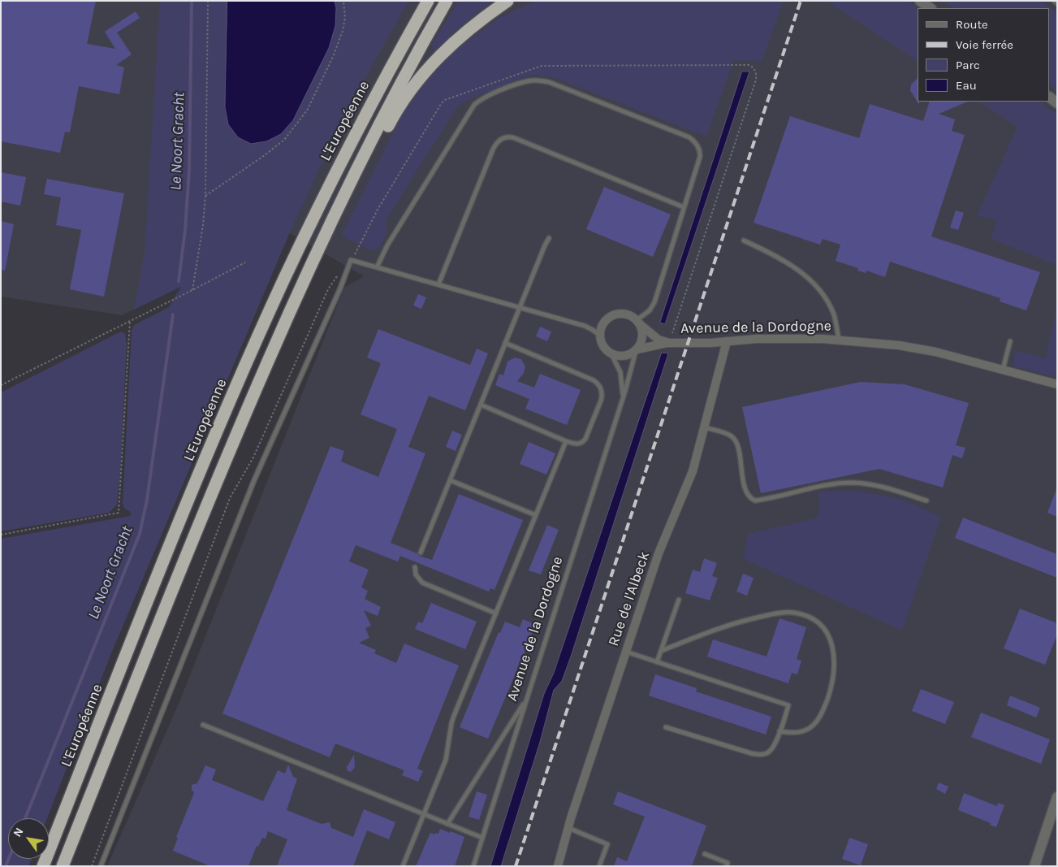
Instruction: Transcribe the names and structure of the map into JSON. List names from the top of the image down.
{
  "streets": {
    "highway": ["L'Européenne"],
    "street": ["Avenue de la Dordogne", "Rue de l'Albeck"]
  },
  "crossings": [
    ["Avenue de la Dordogne", "Rue de l'Albeck"]
  ],
  "water": ["Le Noort Gracht"],
  "legend": [
    "Route",
    "Voie ferrée",
    "Parc",
    "Eau"
  ],
  "north": "top left"
}
